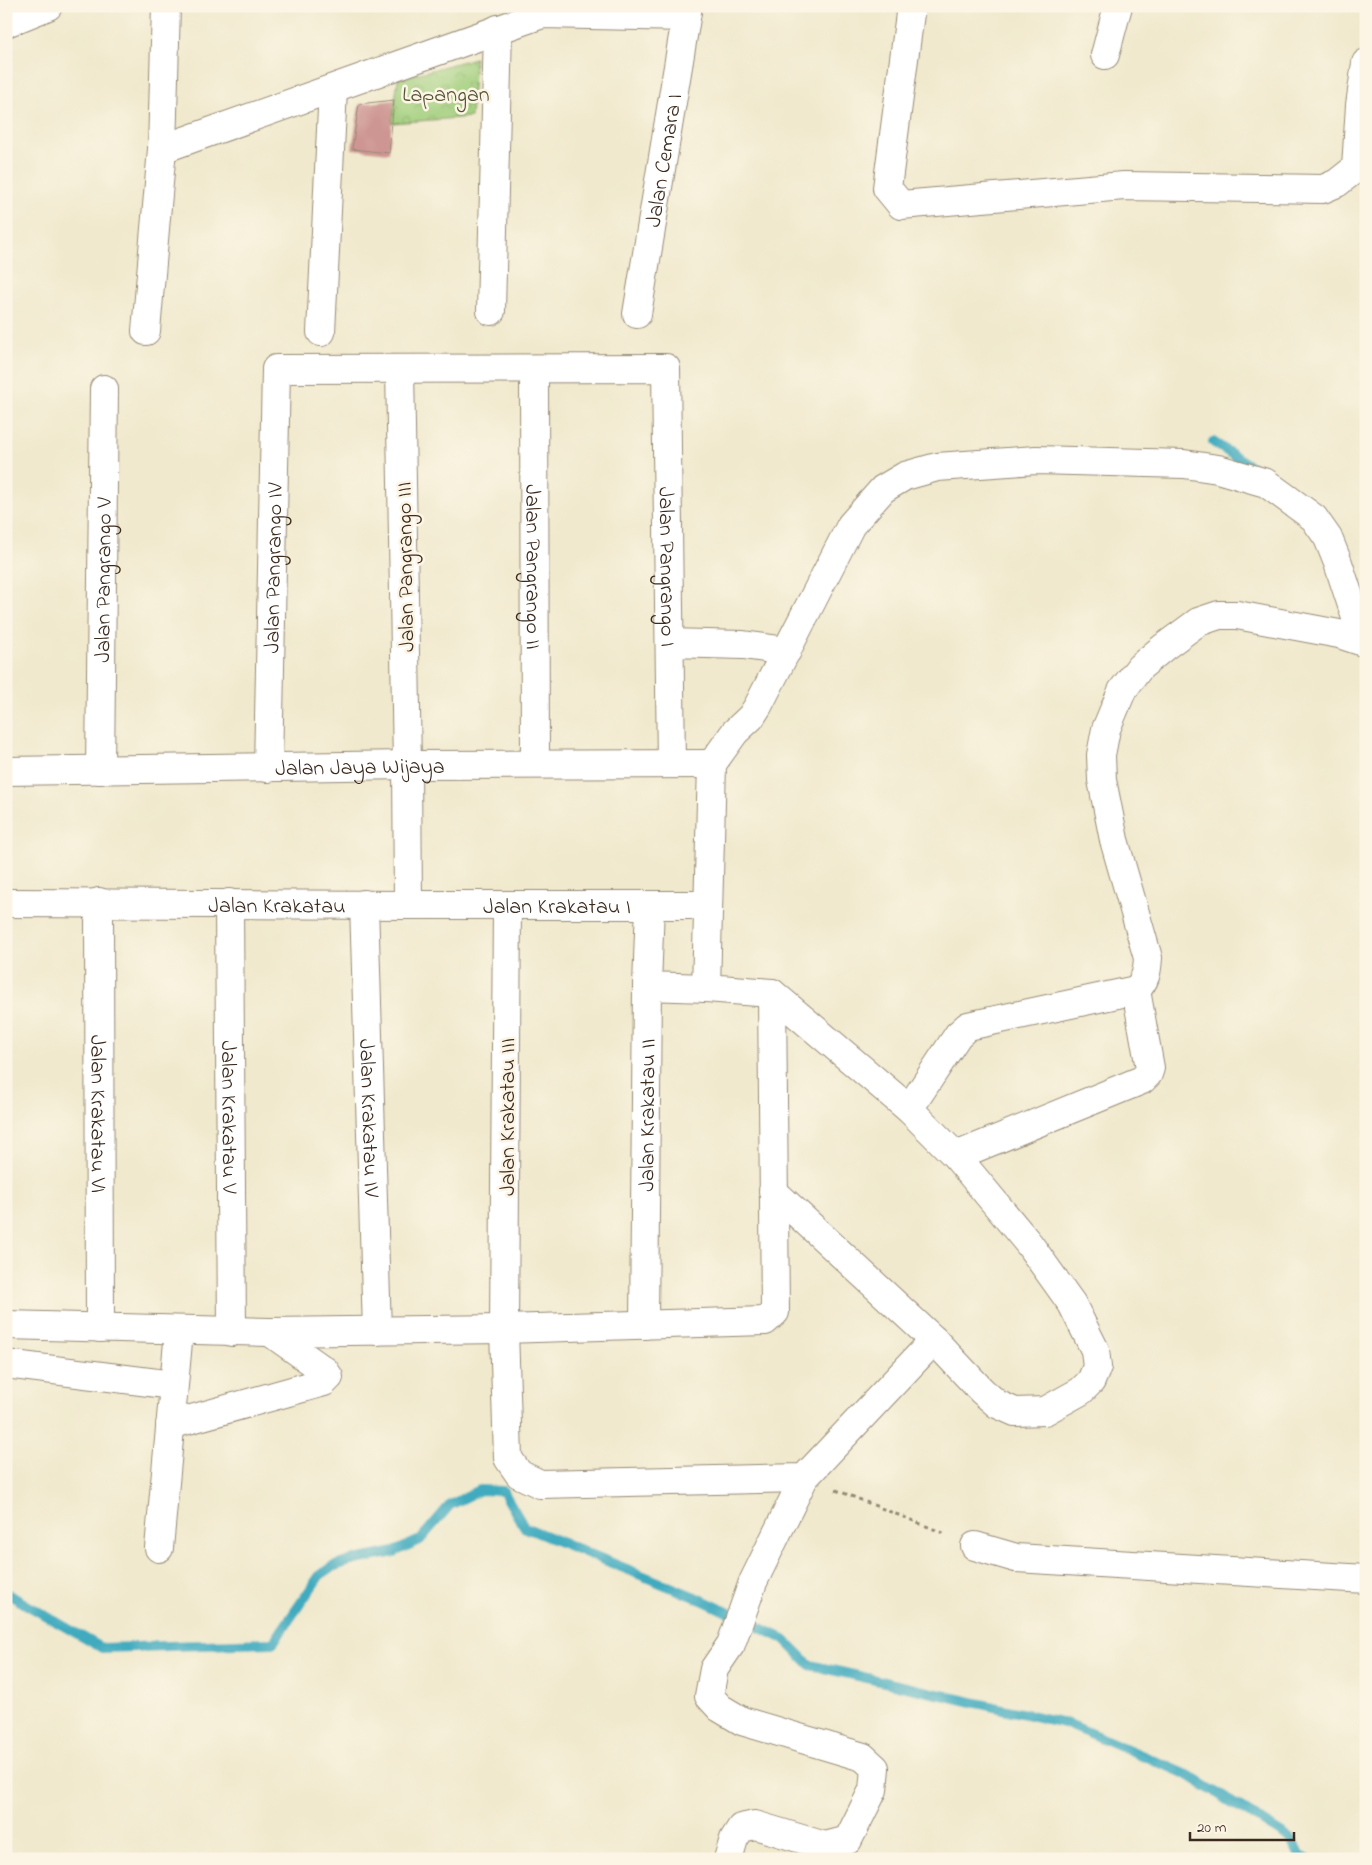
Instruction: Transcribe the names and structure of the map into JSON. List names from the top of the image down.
{
  "streets": {
    "street": [
      "Jalan Cemara I",
      "Jalan Pangrango I",
      "Jalan Pangrango III",
      "Jalan Pangrango II",
      "Jalan Pangrango IV",
      "Jalan Pangrango V",
      "Jalan Jaya Wijaya",
      "Jalan Krakatau",
      "Jalan Krakatau I",
      "Jalan Krakatau VI",
      "Jalan Krakatau II",
      "Jalan Krakatau V",
      "Jalan Krakatau III",
      "Jalan Krakatau IV"
    ]
  },
  "crossings": [
    ["Jalan Pangrango I", "Jalan Pangrango II"],
    ["Jalan Pangrango I", "Jalan Jaya Wijaya"],
    ["Jalan Pangrango III", "Jalan Pangrango IV"],
    ["Jalan Pangrango III", "Jalan Jaya Wijaya"],
    ["Jalan Pangrango II", "Jalan Jaya Wijaya"],
    ["Jalan Pangrango IV", "Jalan Jaya Wijaya"],
    ["Jalan Pangrango V", "Jalan Jaya Wijaya"],
    ["Jalan Krakatau", "Jalan Krakatau I"],
    ["Jalan Krakatau", "Jalan Krakatau VI"],
    ["Jalan Krakatau", "Jalan Krakatau V"],
    ["Jalan Krakatau", "Jalan Krakatau IV"],
    ["Jalan Krakatau I", "Jalan Krakatau II"],
    ["Jalan Krakatau I", "Jalan Krakatau III"]
  ],
  "parks": ["Lapangan"],
  "scale_bar": "20 m"
}
